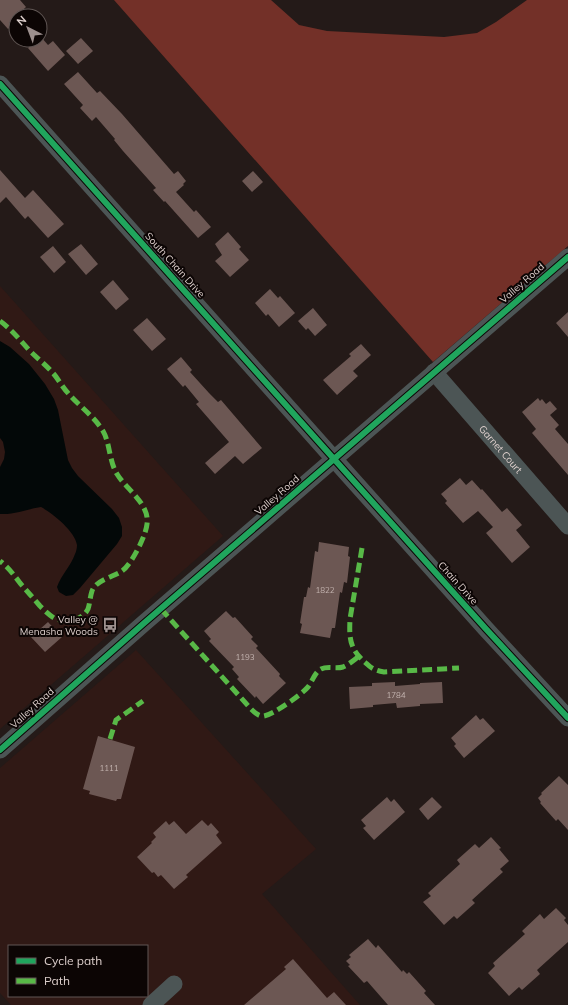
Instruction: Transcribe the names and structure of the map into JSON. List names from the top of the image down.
{
  "streets": {
    "street": [
      "South Chain Drive",
      "Valley Road",
      "Garnet Court",
      "Chain Drive"
    ]
  },
  "crossings": [
    ["South Chain Drive", "Valley Road"],
    ["South Chain Drive", "Chain Drive"],
    ["Valley Road", "Garnet Court"],
    ["Valley Road", "Chain Drive"]
  ],
  "places": {
    "bus stop": ["Valley @ Menasha Woods"]
  },
  "house_numbers": [
    "1822",
    "1193",
    "1784",
    "1111"
  ],
  "legend": ["Cycle path", "Path"],
  "north": "top left"
}
